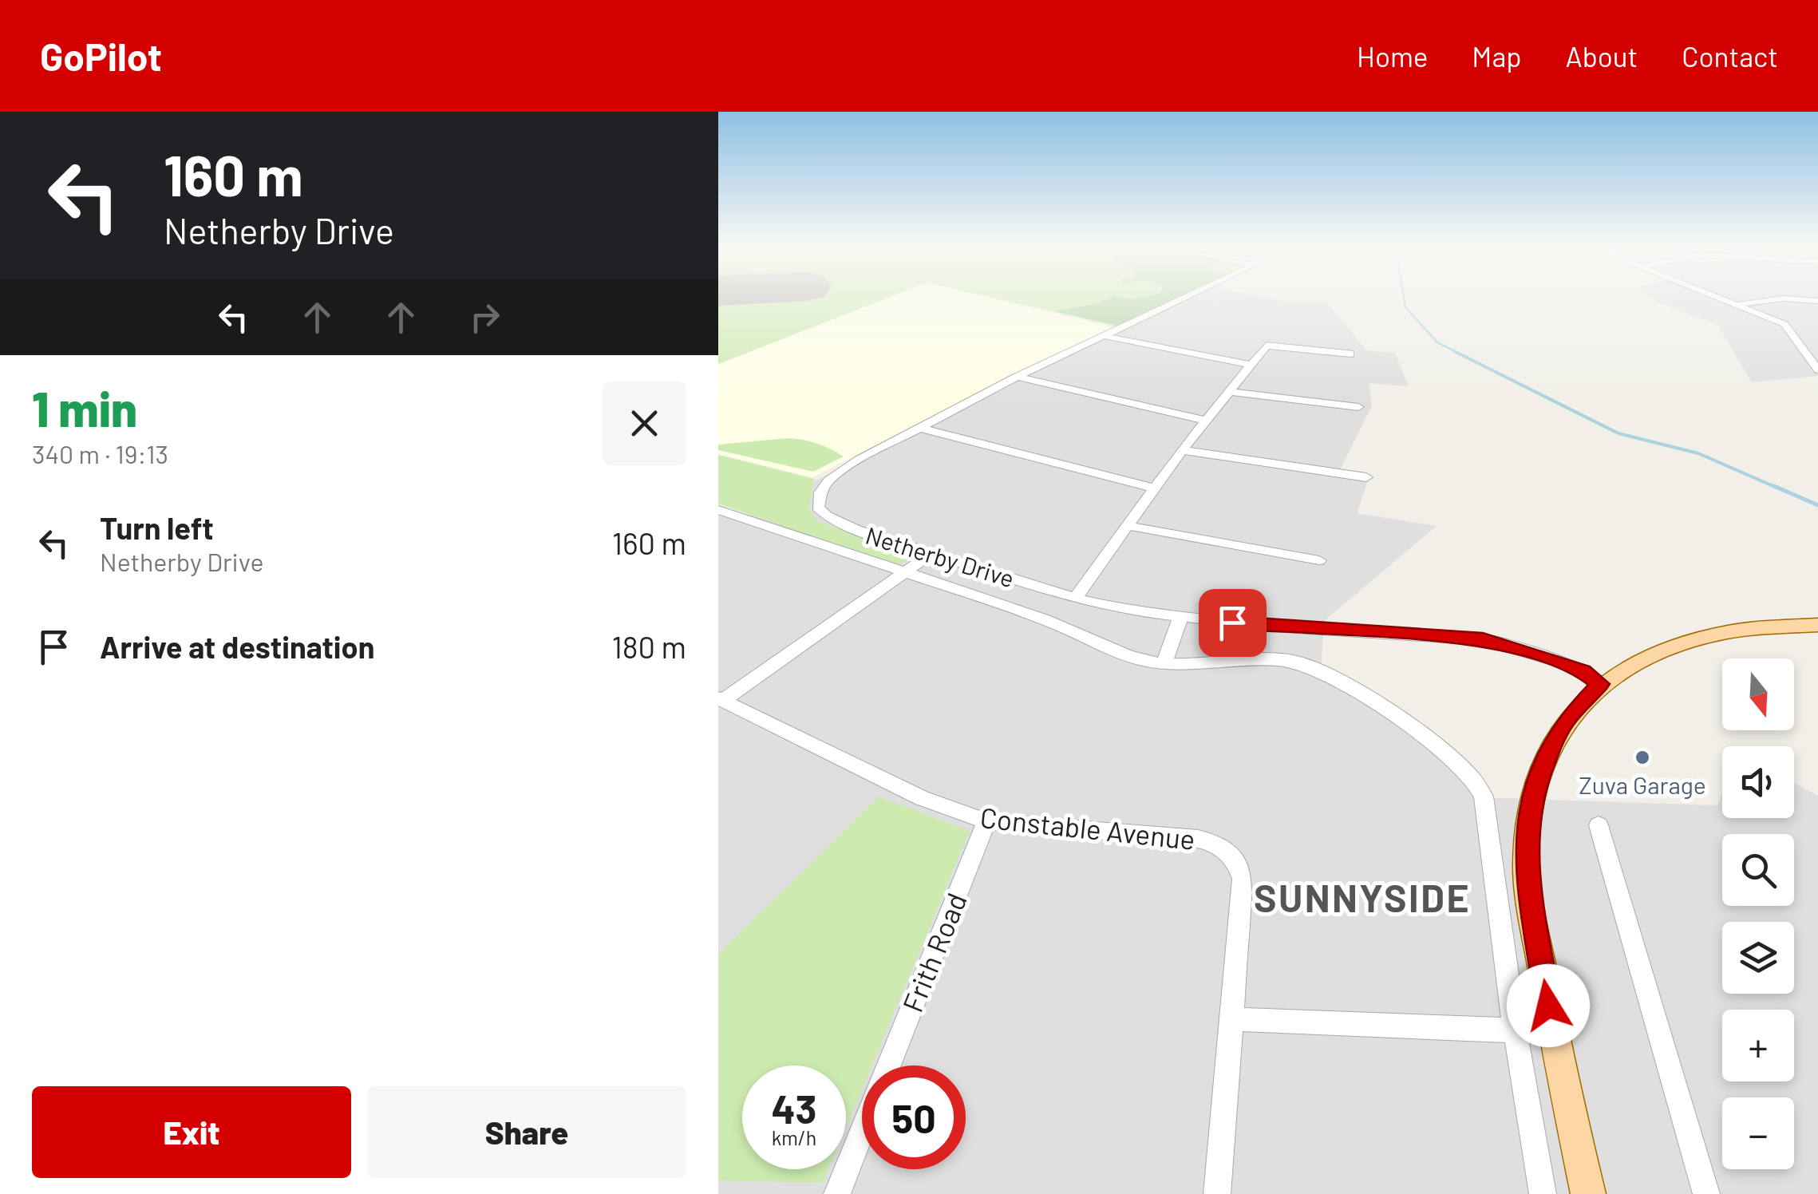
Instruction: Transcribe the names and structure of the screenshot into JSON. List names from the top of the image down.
{
  "streets": {
    "street": ["Netherby Drive", "Constable Avenue", "Frith Road"]
  },
  "crossings": [
    ["Constable Avenue", "Frith Road"]
  ],
  "districts": ["SUNNYSIDE"],
  "places": ["Zuva Garage"],
  "north": "bottom",
  "page": {
    "header": "GoPilot",
    "nav": [
      "Home",
      "Map",
      "About",
      "Contact"
    ],
    "turn": ["160 m", "Netherby Drive"],
    "heading": ["1 min", "340 m · 19:13"],
    "list": [
      {
        "name": "Turn left",
        "note": "Netherby Drive",
        "value": "160 m"
      },
      {
        "name": "Arrive at destination",
        "value": "180 m"
      }
    ],
    "map_buttons": ["+", "−"],
    "speed": "43 km/h",
    "limit": "50",
    "buttons": ["Exit", "Share"]
  }
}
